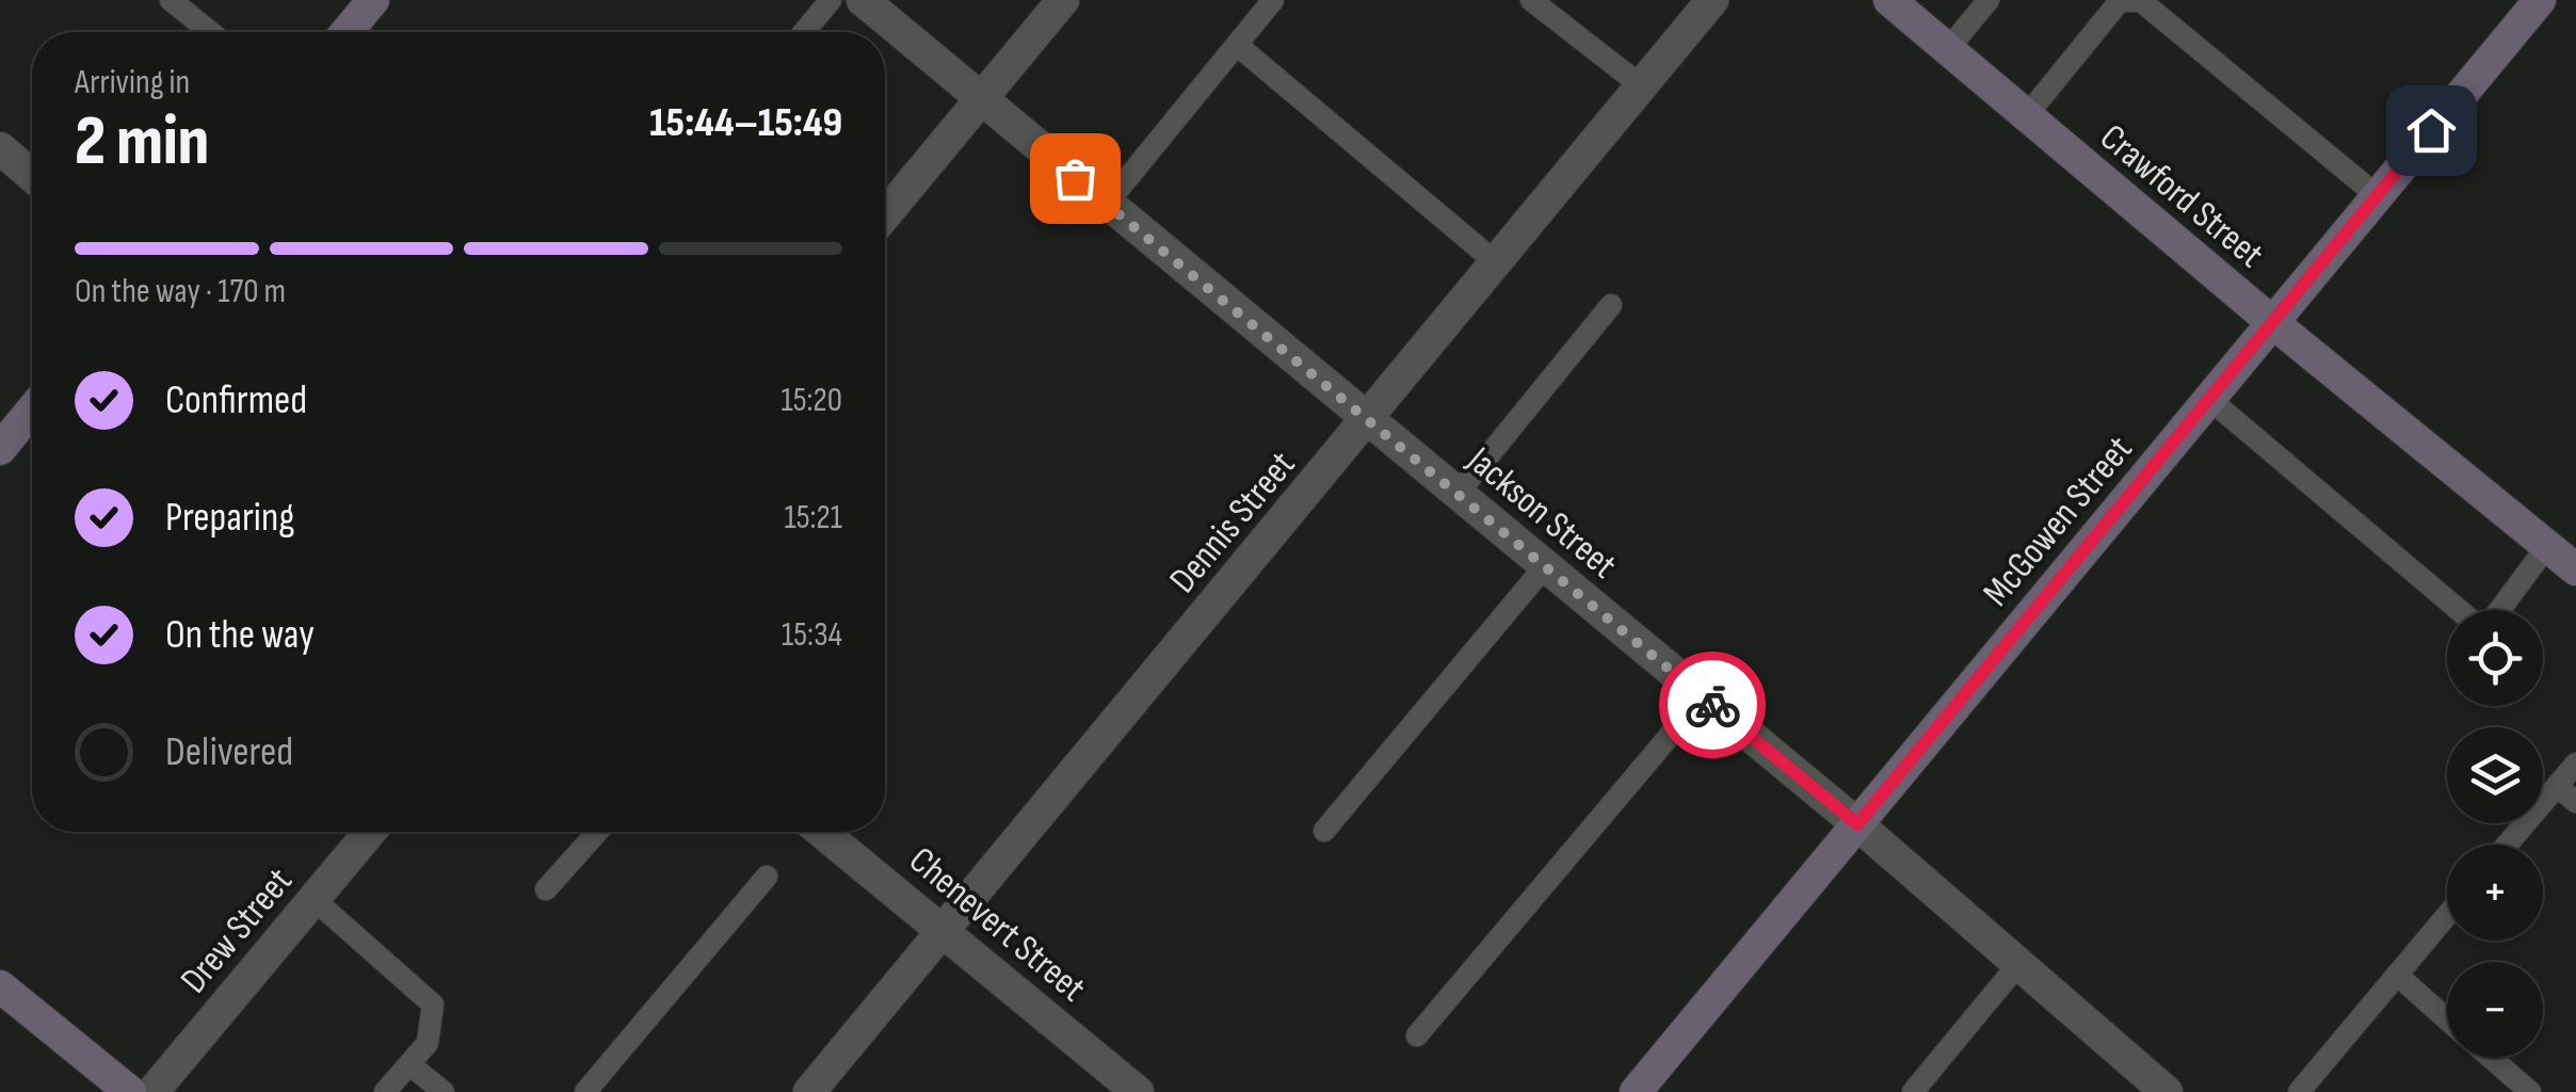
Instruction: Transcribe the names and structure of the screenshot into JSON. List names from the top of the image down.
{
  "streets": {
    "street": [
      "Crawford Street",
      "Jackson Street",
      "McGowen Street",
      "Dennis Street",
      "Chenevert Street",
      "Drew Street"
    ]
  },
  "crossings": [
    ["Crawford Street", "McGowen Street"],
    ["Jackson Street", "McGowen Street"],
    ["Jackson Street", "Dennis Street"],
    ["Dennis Street", "Chenevert Street"]
  ],
  "page": {
    "heading": ["2 min", "Arriving in", "15:44–15:49"],
    "bar": "On the way · 170 m",
    "list": [
      ["Confirmed", "15:20"],
      ["Preparing", "15:21"],
      ["On the way", "15:34"],
      "Delivered"
    ],
    "map_buttons": ["+", "−"]
  }
}
